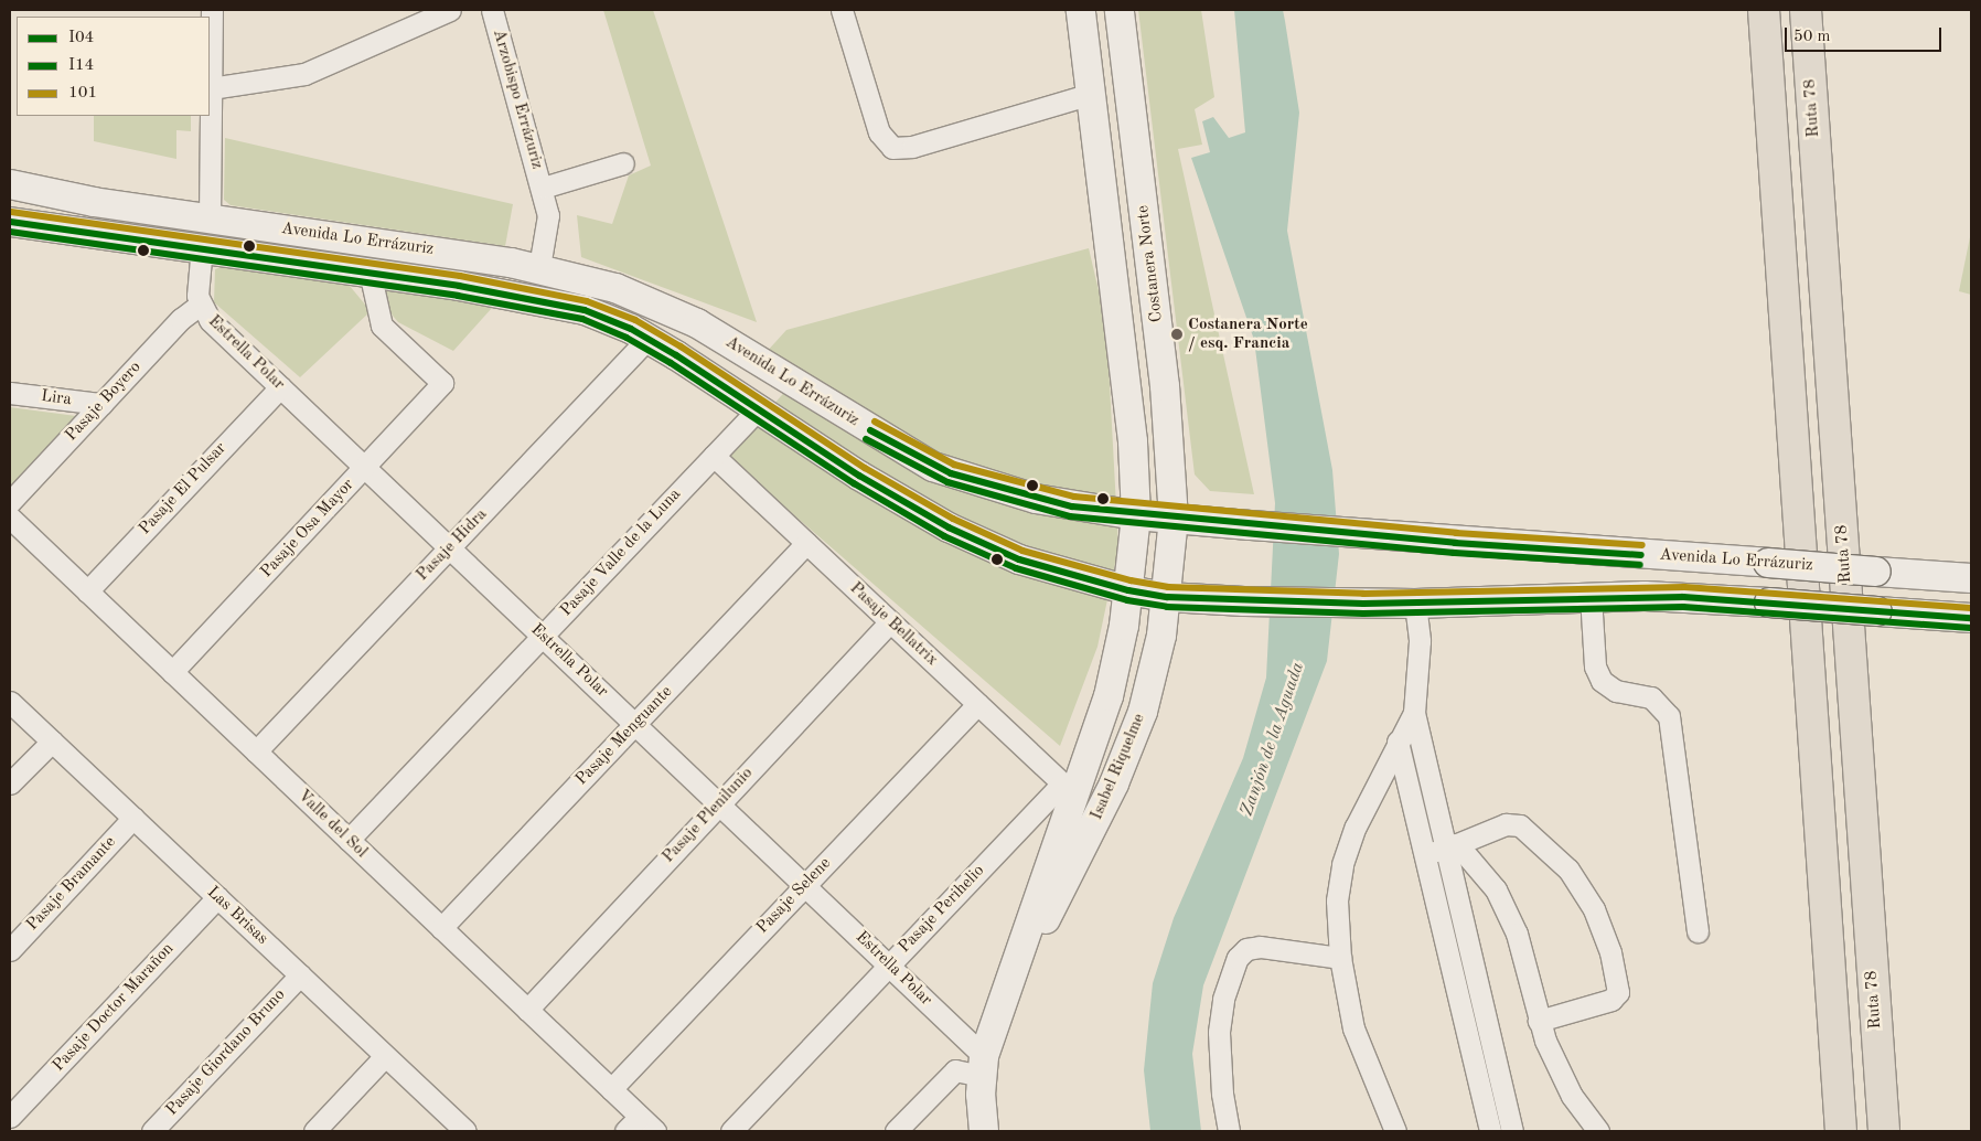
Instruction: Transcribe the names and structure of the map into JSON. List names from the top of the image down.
{
  "streets": {
    "highway": ["Ruta 78"],
    "main road": ["Avenida Lo Errázuriz", "Costanera Norte", "Isabel Riquelme"],
    "street": [
      "Arzobispo Errázuriz",
      "Estrella Polar",
      "Lira",
      "Pasaje Boyero",
      "Pasaje El Pulsar",
      "Pasaje Osa Mayor",
      "Pasaje Hidra",
      "Pasaje Valle de la Luna",
      "Pasaje Bellatrix",
      "Pasaje Menguante",
      "Pasaje Plenilunio",
      "Valle del Sol",
      "Pasaje Bramante",
      "Pasaje Selene",
      "Pasaje Perihelio",
      "Las Brisas",
      "Pasaje Doctor Marañon",
      "Pasaje Giordano Bruno"
    ]
  },
  "crossings": [
    ["Arzobispo Errázuriz", "Avenida Lo Errázuriz"],
    ["Avenida Lo Errázuriz", "Costanera Norte"],
    ["Avenida Lo Errázuriz", "Estrella Polar"],
    ["Avenida Lo Errázuriz", "Pasaje Osa Mayor"],
    ["Avenida Lo Errázuriz", "Pasaje Hidra"],
    ["Avenida Lo Errázuriz", "Pasaje Valle de la Luna"],
    ["Avenida Lo Errázuriz", "Isabel Riquelme"],
    ["Costanera Norte", "Isabel Riquelme"],
    ["Estrella Polar", "Pasaje Boyero"],
    ["Estrella Polar", "Pasaje El Pulsar"],
    ["Estrella Polar", "Pasaje Osa Mayor"],
    ["Estrella Polar", "Pasaje Hidra"],
    ["Estrella Polar", "Pasaje Valle de la Luna"],
    ["Estrella Polar", "Pasaje Menguante"],
    ["Estrella Polar", "Isabel Riquelme"],
    ["Estrella Polar", "Pasaje Plenilunio"],
    ["Estrella Polar", "Pasaje Selene"],
    ["Estrella Polar", "Pasaje Perihelio"],
    ["Lira", "Pasaje Boyero"],
    ["Pasaje El Pulsar", "Valle del Sol"],
    ["Pasaje Osa Mayor", "Valle del Sol"],
    ["Pasaje Hidra", "Valle del Sol"],
    ["Pasaje Valle de la Luna", "Pasaje Bellatrix"],
    ["Pasaje Valle de la Luna", "Valle del Sol"],
    ["Pasaje Bellatrix", "Pasaje Menguante"],
    ["Pasaje Bellatrix", "Isabel Riquelme"],
    ["Pasaje Bellatrix", "Pasaje Plenilunio"],
    ["Pasaje Bellatrix", "Pasaje Selene"],
    ["Pasaje Bellatrix", "Pasaje Perihelio"],
    ["Pasaje Menguante", "Valle del Sol"],
    ["Isabel Riquelme", "Pasaje Perihelio"],
    ["Pasaje Plenilunio", "Valle del Sol"],
    ["Valle del Sol", "Pasaje Selene"],
    ["Pasaje Bramante", "Las Brisas"],
    ["Las Brisas", "Pasaje Doctor Marañon"],
    ["Las Brisas", "Pasaje Giordano Bruno"]
  ],
  "water": ["Zanjón de la Aguada"],
  "places": ["Costanera Norte / esq. Francia"],
  "lines": ["transit line 101", "transit line I04", "transit line I14"],
  "legend": ["I04", "I14", "101"],
  "scale_bar": "50 m"
}
